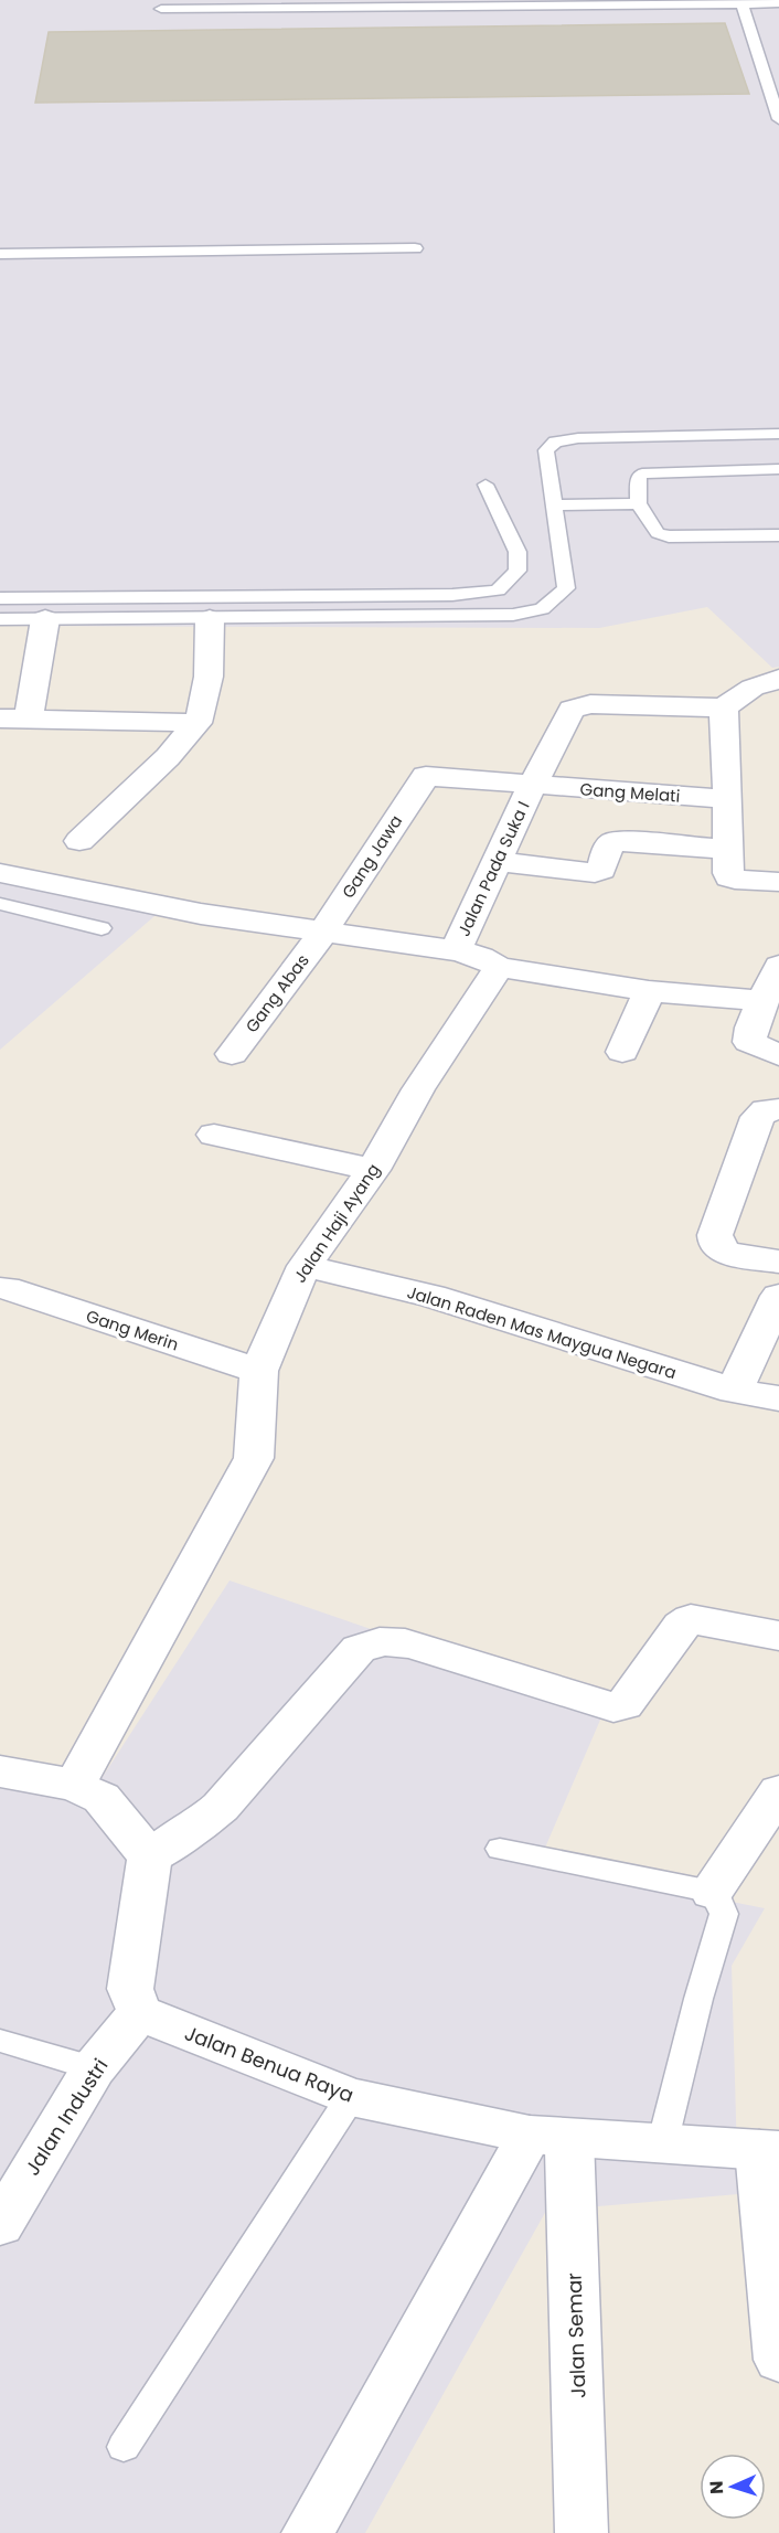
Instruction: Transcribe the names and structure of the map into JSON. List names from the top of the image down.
{
  "streets": {
    "street": [
      "Gang Melati",
      "Gang Jawa",
      "Jalan Pada Suka I",
      "Gang Abas",
      "Jalan Haji Ayang",
      "Gang Merin",
      "Jalan Raden Mas Maygua Negara",
      "Jalan Benua Raya",
      "Jalan Industri",
      "Jalan Semar"
    ]
  },
  "crossings": [
    ["Gang Melati", "Gang Jawa"],
    ["Gang Melati", "Jalan Pada Suka I"],
    ["Gang Jawa", "Jalan Pada Suka I"],
    ["Gang Jawa", "Gang Abas"],
    ["Jalan Pada Suka I", "Gang Abas"],
    ["Jalan Haji Ayang", "Gang Merin"],
    ["Jalan Haji Ayang", "Jalan Raden Mas Maygua Negara"],
    ["Jalan Benua Raya", "Jalan Industri"],
    ["Jalan Benua Raya", "Jalan Semar"]
  ],
  "north": "left"
}
